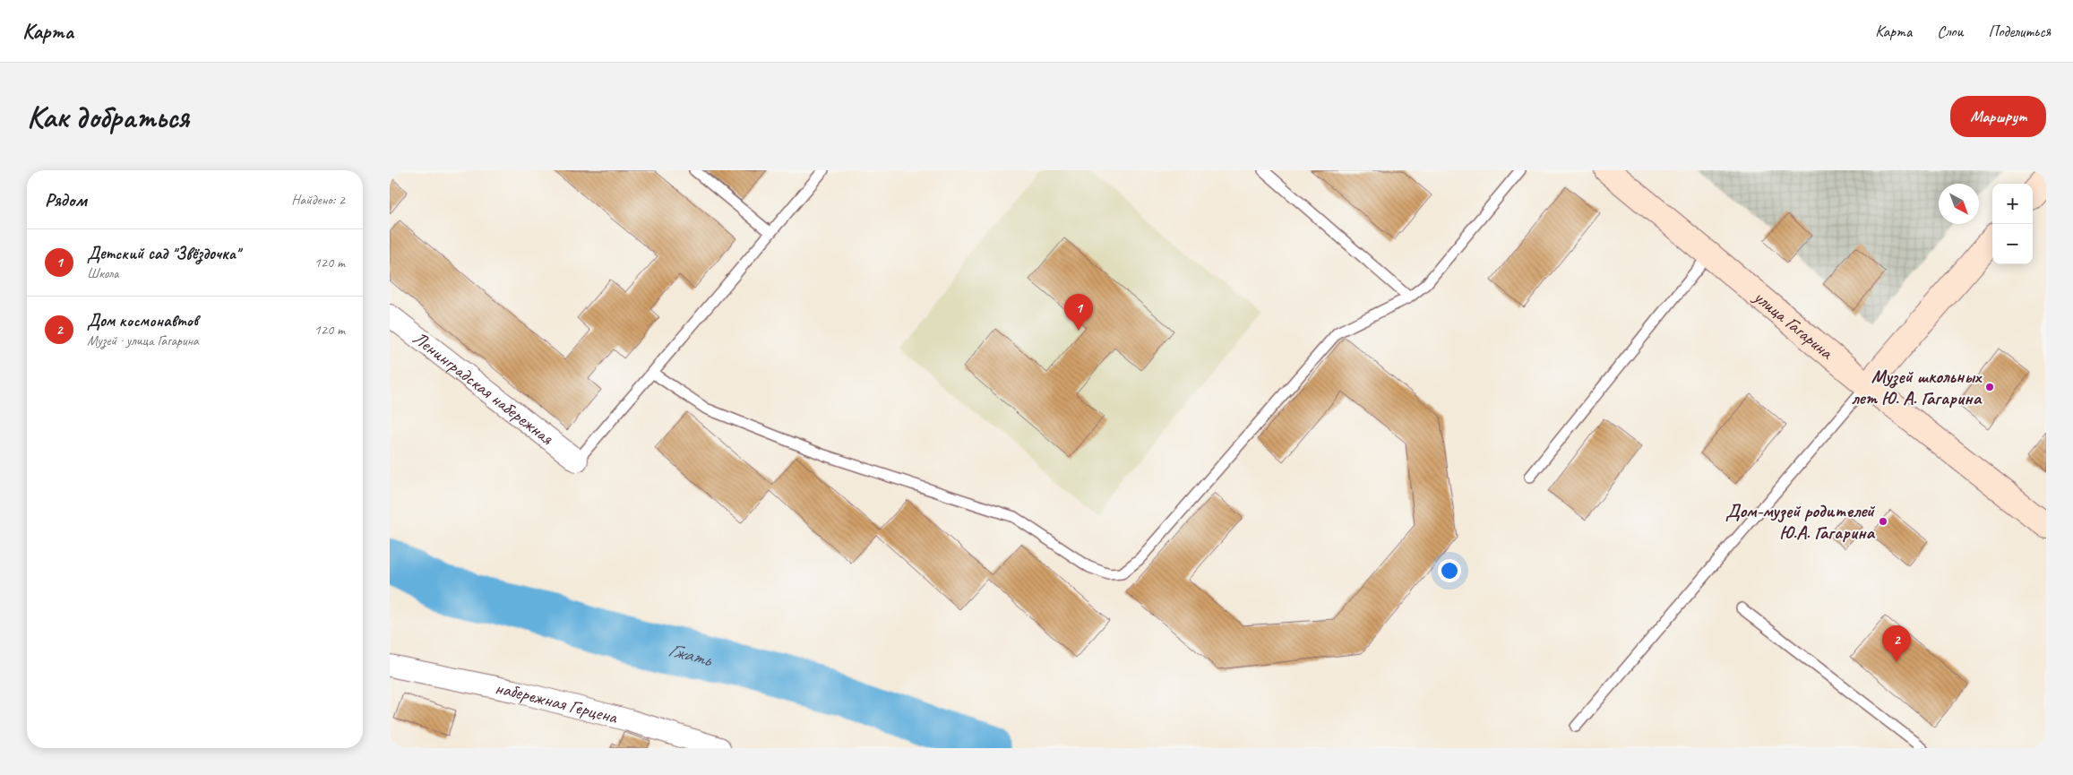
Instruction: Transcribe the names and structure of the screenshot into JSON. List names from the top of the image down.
{
  "streets": {
    "main road": ["улица Гагарина"],
    "street": ["Ленинградская набережная", "набережная Герцена"]
  },
  "water": ["Гжать"],
  "places": ["Музей школьных лет Ю. А. Гагарина", "Дом-музей родителей Ю.А. Гагарина"],
  "north": "bottom right",
  "page": {
    "header": "Карта",
    "nav": ["Карта", "Слои", "Поделиться"],
    "buttons": "Маршрут",
    "title": "Как добраться",
    "heading": ["Рядом", "Найдено: 2"],
    "map_buttons": ["+", "−"],
    "list": [
      {
        "mark": "1",
        "name": "Детский сад \"Звёздочка\"",
        "note": "Школа",
        "value": "120 m"
      },
      {
        "mark": "2",
        "name": "Дом космонавтов",
        "note": "Музей · улица Гагарина",
        "value": "120 m"
      }
    ],
    "pins": ["1", "2"]
  }
}
